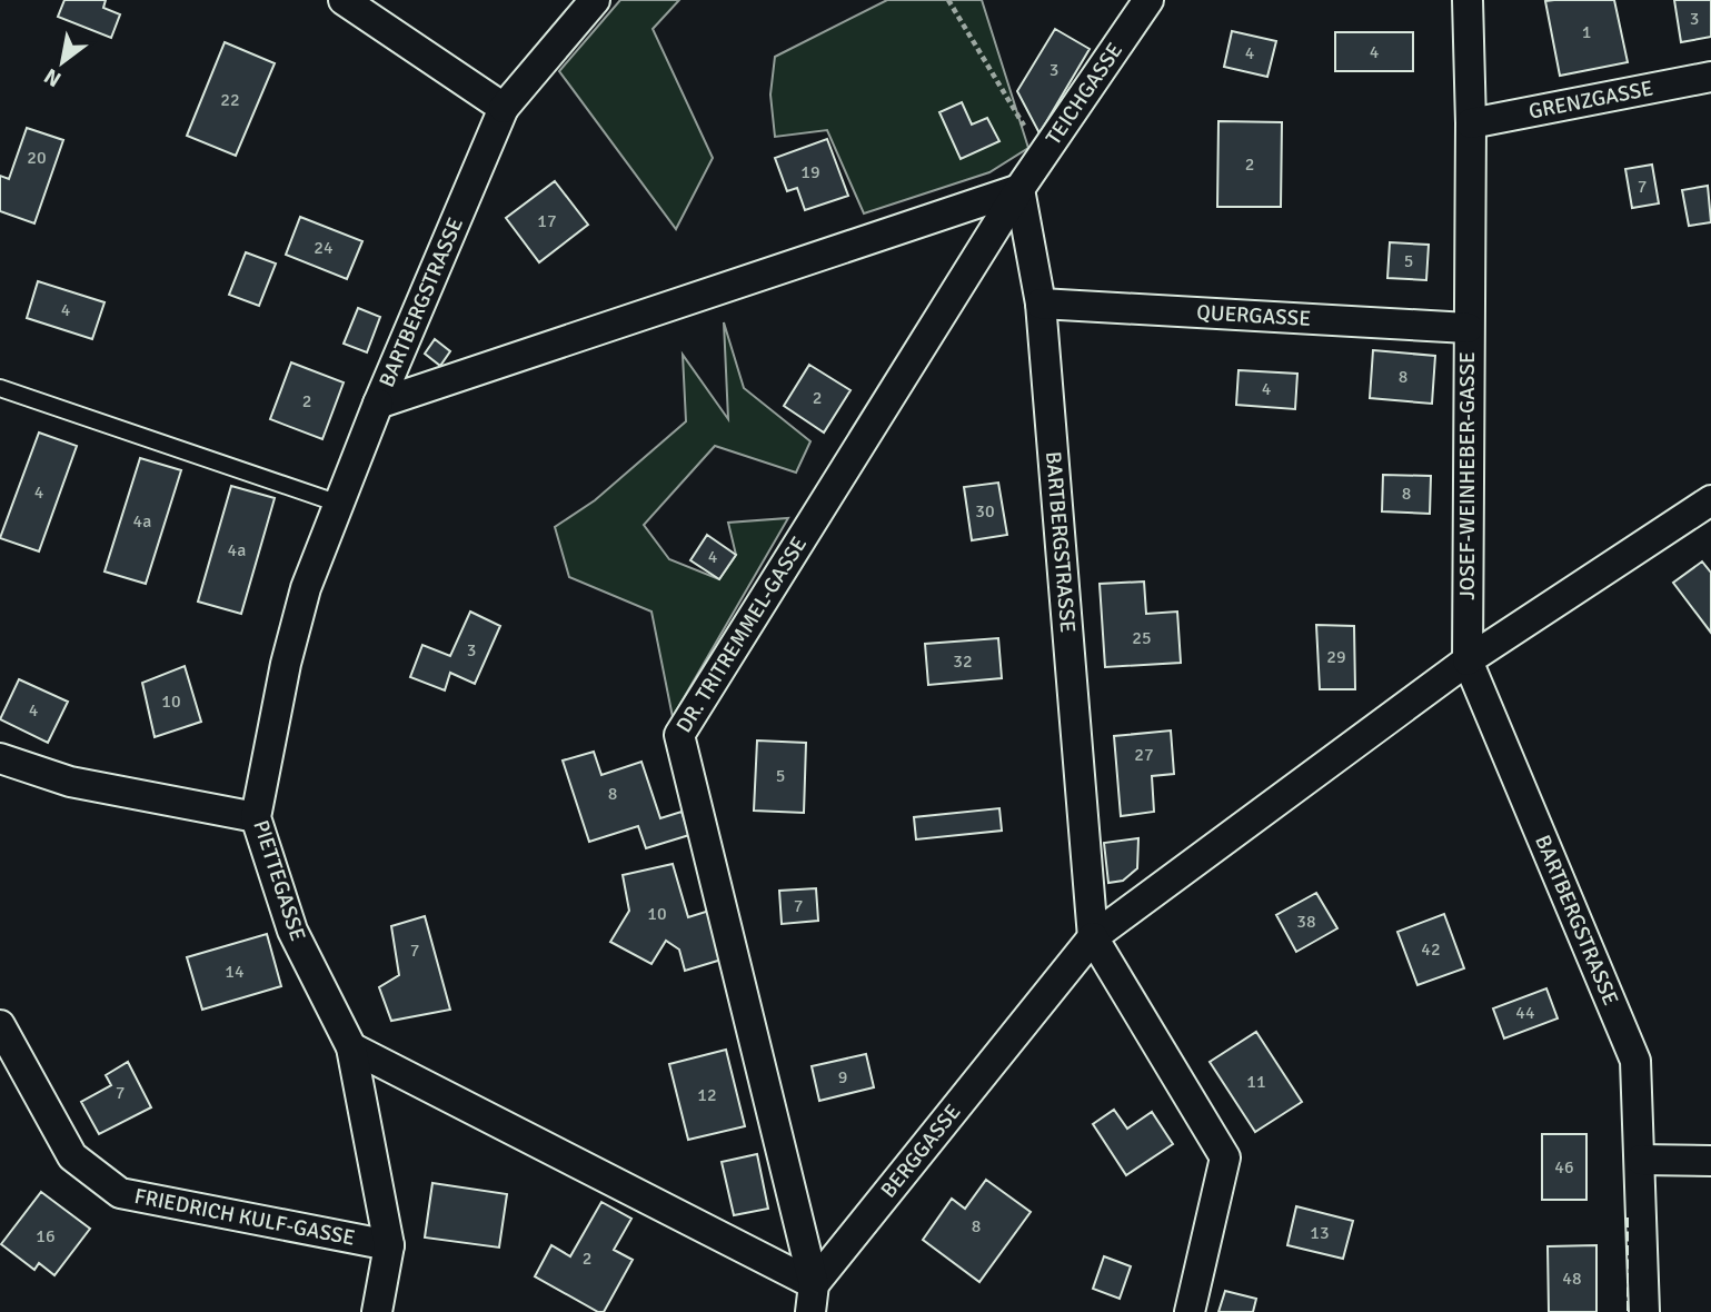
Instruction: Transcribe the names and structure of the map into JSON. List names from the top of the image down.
{
  "streets": {
    "street": [
      "TEICHGASSE",
      "GRENZGASSE",
      "BARTBERGSTRASSE",
      "QUERGASSE",
      "JOSEF-WEINHEBER-GASSE",
      "DR. TRITREMMEL-GASSE",
      "PIETTEGASSE",
      "BERGGASSE",
      "FRIEDRICH KULF-GASSE"
    ]
  },
  "crossings": [
    ["TEICHGASSE", "BARTBERGSTRASSE"],
    ["TEICHGASSE", "DR. TRITREMMEL-GASSE"],
    ["GRENZGASSE", "JOSEF-WEINHEBER-GASSE"],
    ["BARTBERGSTRASSE", "QUERGASSE"],
    ["BARTBERGSTRASSE", "JOSEF-WEINHEBER-GASSE"],
    ["BARTBERGSTRASSE", "DR. TRITREMMEL-GASSE"],
    ["BARTBERGSTRASSE", "PIETTEGASSE"],
    ["BARTBERGSTRASSE", "BERGGASSE"],
    ["QUERGASSE", "JOSEF-WEINHEBER-GASSE"],
    ["DR. TRITREMMEL-GASSE", "BERGGASSE"],
    ["PIETTEGASSE", "FRIEDRICH KULF-GASSE"]
  ],
  "house_numbers": [
    "3",
    "1",
    "4",
    "4",
    "3",
    "22",
    "20",
    "2",
    "19",
    "7",
    "17",
    "24",
    "5",
    "4",
    "8",
    "4",
    "2",
    "2",
    "4",
    "8",
    "30",
    "4a",
    "4a",
    "4",
    "25",
    "3",
    "29",
    "32",
    "10",
    "4",
    "27",
    "5",
    "8",
    "7",
    "10",
    "38",
    "42",
    "7",
    "14",
    "44",
    "9",
    "11",
    "7",
    "12",
    "46",
    "8",
    "13",
    "16",
    "2",
    "48"
  ],
  "north": "bottom left"
}
